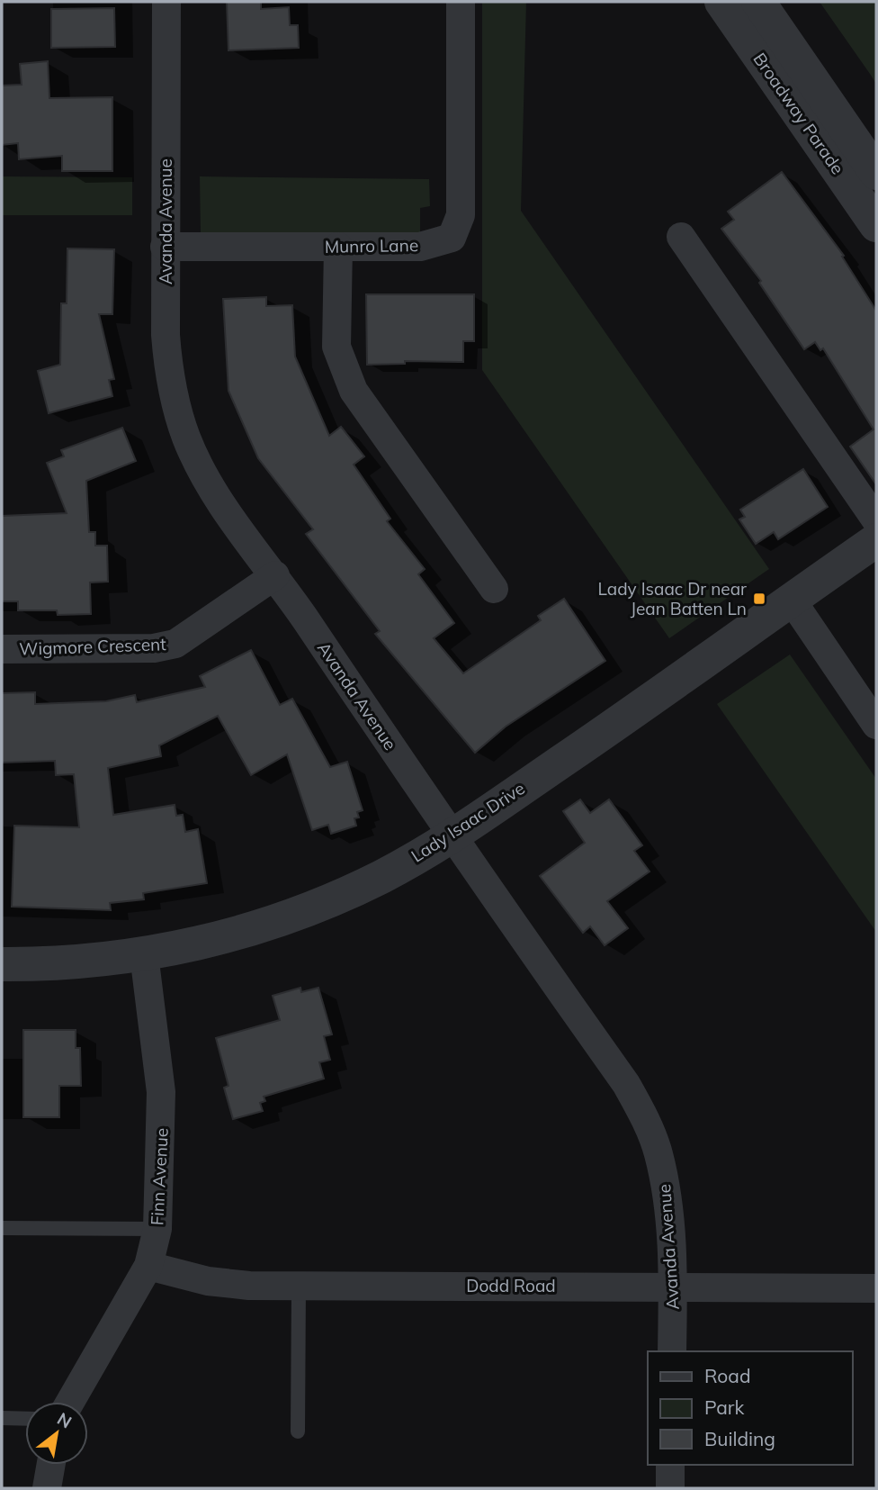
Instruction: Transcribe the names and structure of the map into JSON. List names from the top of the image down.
{
  "streets": {
    "street": [
      "Broadway Parade",
      "Avanda Avenue",
      "Munro Lane",
      "Wigmore Crescent",
      "Lady Isaac Drive",
      "Finn Avenue",
      "Dodd Road"
    ]
  },
  "crossings": [
    ["Avanda Avenue", "Munro Lane"],
    ["Avanda Avenue", "Wigmore Crescent"],
    ["Avanda Avenue", "Lady Isaac Drive"],
    ["Avanda Avenue", "Dodd Road"],
    ["Lady Isaac Drive", "Finn Avenue"],
    ["Finn Avenue", "Dodd Road"]
  ],
  "places": {
    "transit": ["Lady Isaac Dr near Jean Batten Ln"]
  },
  "legend": ["Road", "Park", "Building"],
  "north": "top right"
}
